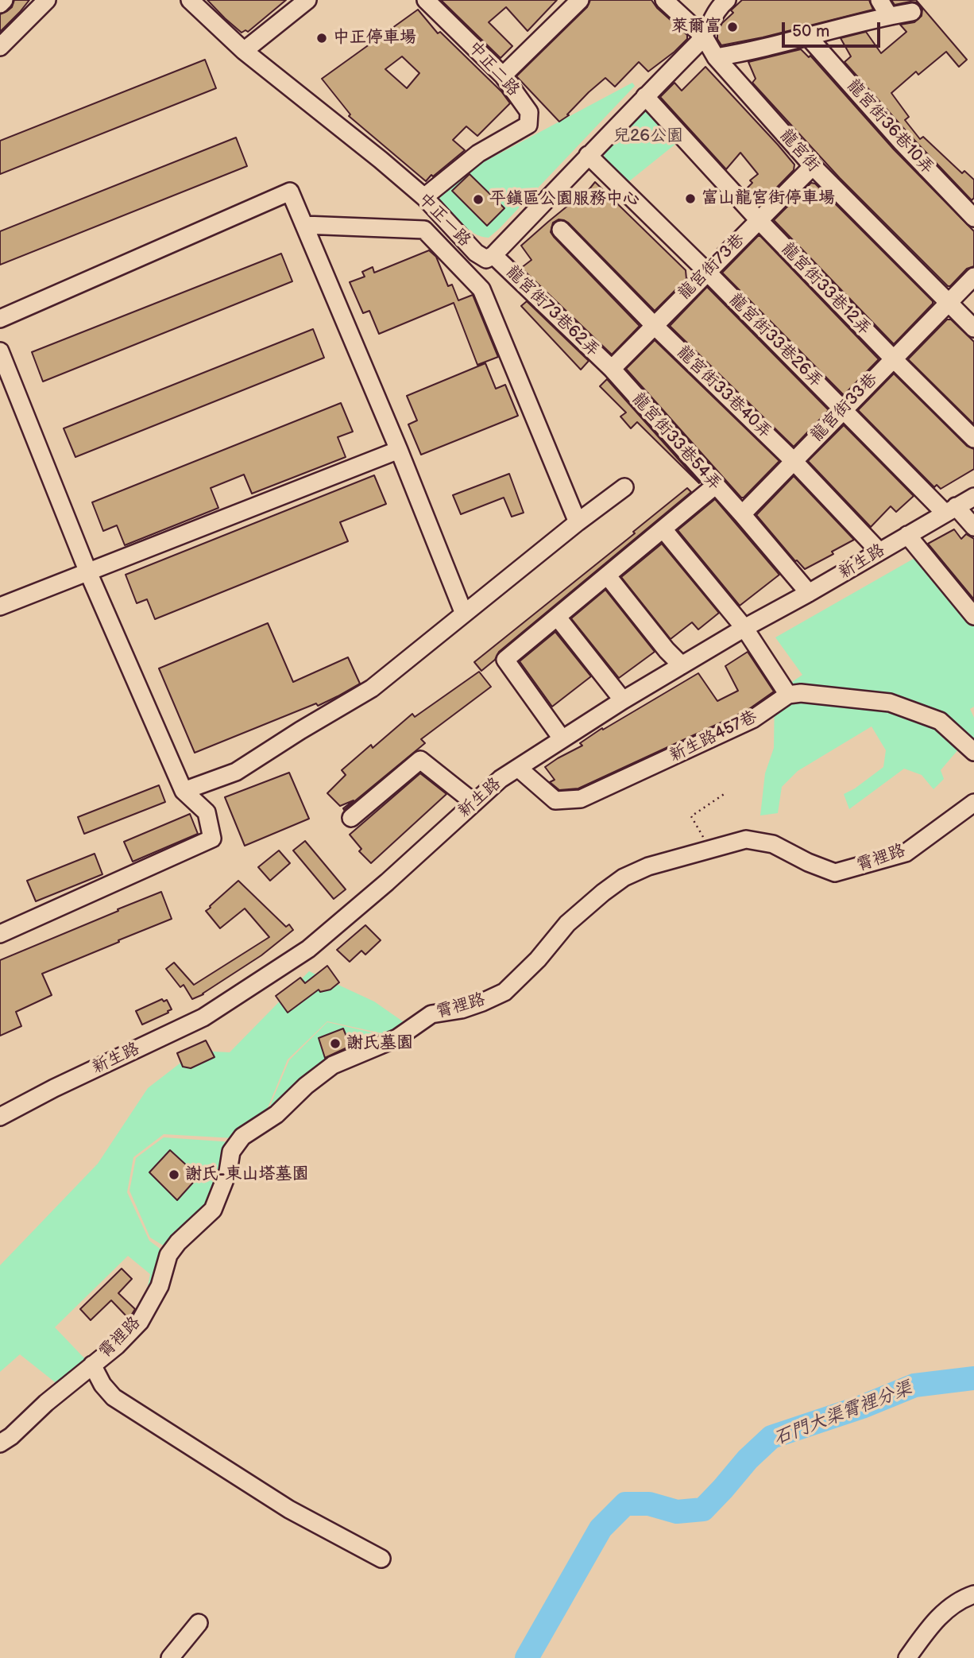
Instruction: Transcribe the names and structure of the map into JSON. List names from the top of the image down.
{
  "streets": {
    "street": [
      "中正二路",
      "龍宮街36巷10弄",
      "龍宮街",
      "中正一路",
      "龍宮街73巷",
      "龍宮街33巷12弄",
      "龍宮街73巷62弄",
      "龍宮街33巷26弄",
      "龍宮街33巷40弄",
      "龍宮街33巷",
      "龍宮街33巷54弄",
      "新生路",
      "新生路457巷",
      "霄裡路"
    ]
  },
  "crossings": [
    ["中正二路", "中正一路"],
    ["龍宮街", "龍宮街73巷"],
    ["龍宮街", "龍宮街33巷"],
    ["中正一路", "龍宮街73巷62弄"],
    ["龍宮街73巷", "龍宮街33巷12弄"],
    ["龍宮街73巷", "龍宮街73巷62弄"],
    ["龍宮街73巷", "龍宮街33巷26弄"],
    ["龍宮街73巷", "龍宮街33巷40弄"],
    ["龍宮街73巷", "龍宮街33巷54弄"],
    ["龍宮街33巷12弄", "龍宮街33巷"],
    ["龍宮街73巷62弄", "龍宮街33巷54弄"],
    ["龍宮街33巷26弄", "龍宮街33巷"],
    ["龍宮街33巷26弄", "新生路"],
    ["龍宮街33巷40弄", "龍宮街33巷"],
    ["龍宮街33巷40弄", "新生路"],
    ["龍宮街33巷", "龍宮街33巷54弄"],
    ["龍宮街33巷54弄", "新生路"],
    ["新生路", "新生路457巷"]
  ],
  "water": ["石門大渠霄裡分渠"],
  "parks": ["兒26公園"],
  "places": [
    "萊爾富",
    "中正停車場",
    "富山龍宮街停車場",
    "平鎮區公園服務中心",
    "謝氏墓園",
    "謝氏-東山塔墓園"
  ],
  "scale_bar": "50 m"
}
